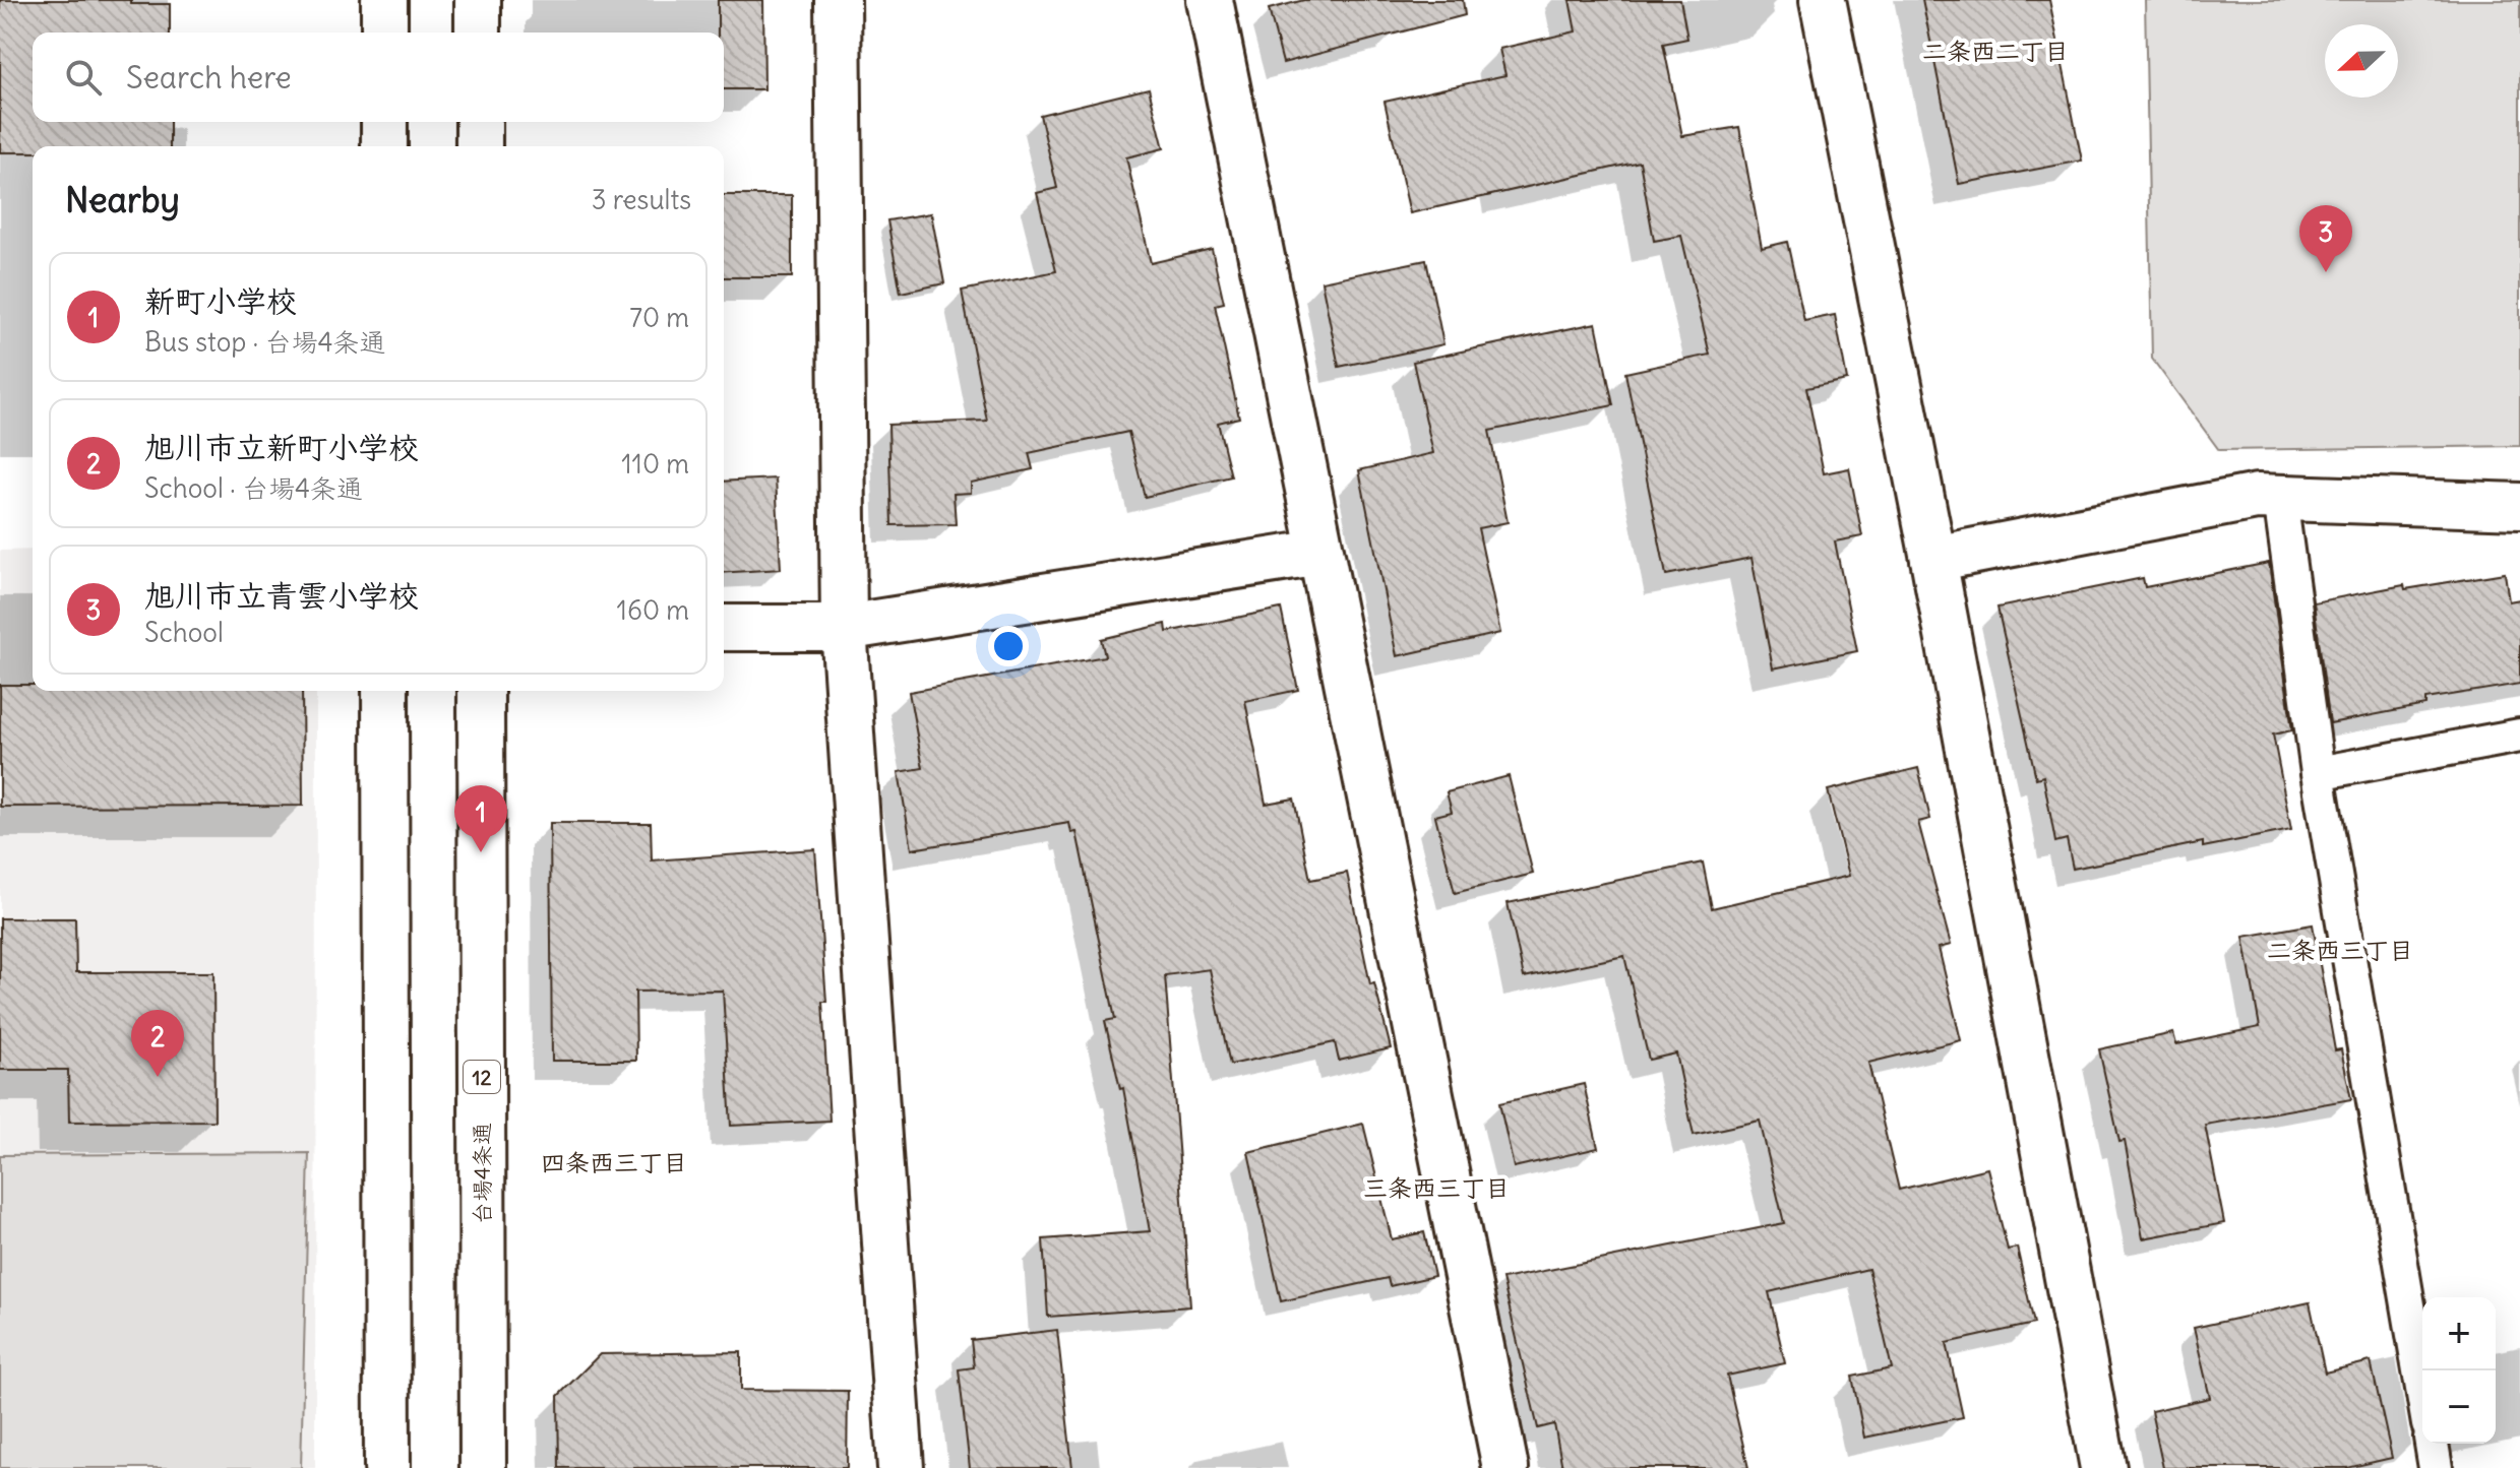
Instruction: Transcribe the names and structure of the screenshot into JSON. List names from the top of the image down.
{
  "streets": {
    "main road": ["12", "台場4条通"]
  },
  "districts": [
    "二条西二丁目",
    "二条西三丁目",
    "四条西三丁目",
    "三条西三丁目"
  ],
  "north": "left",
  "page": {
    "search": "Search here",
    "heading": ["Nearby", "3 results"],
    "pins": ["3", "1", "2"],
    "list": [
      {
        "mark": "1",
        "name": "新町小学校",
        "note": "Bus stop · 台場4条通",
        "value": "70 m"
      },
      {
        "mark": "2",
        "name": "旭川市立新町小学校",
        "note": "School · 台場4条通",
        "value": "110 m"
      },
      {
        "mark": "3",
        "name": "旭川市立青雲小学校",
        "note": "School",
        "value": "160 m"
      }
    ],
    "map_buttons": ["+", "−"]
  }
}
